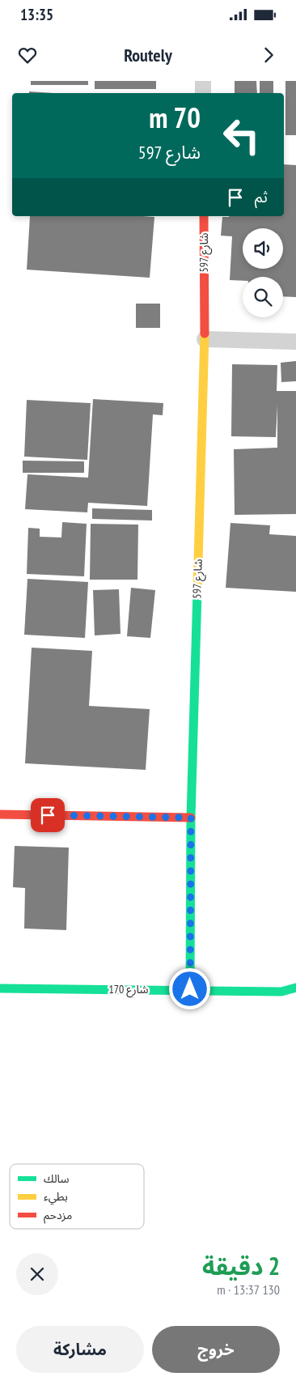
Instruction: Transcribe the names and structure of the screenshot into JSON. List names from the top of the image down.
{
  "streets": {
    "street": ["شارع 597", "شارع 170"]
  },
  "crossings": [
    ["شارع 597", "شارع 170"]
  ],
  "legend": ["سالك", "بطيء", "مزدحم"],
  "page": {
    "status": "13:35",
    "header": "Routely",
    "turn": ["70 m", "شارع 597"],
    "then": "ثم",
    "heading": ["2 دقيقة", "130 m · 13:37"],
    "buttons": ["خروج", "مشاركة"]
  }
}
